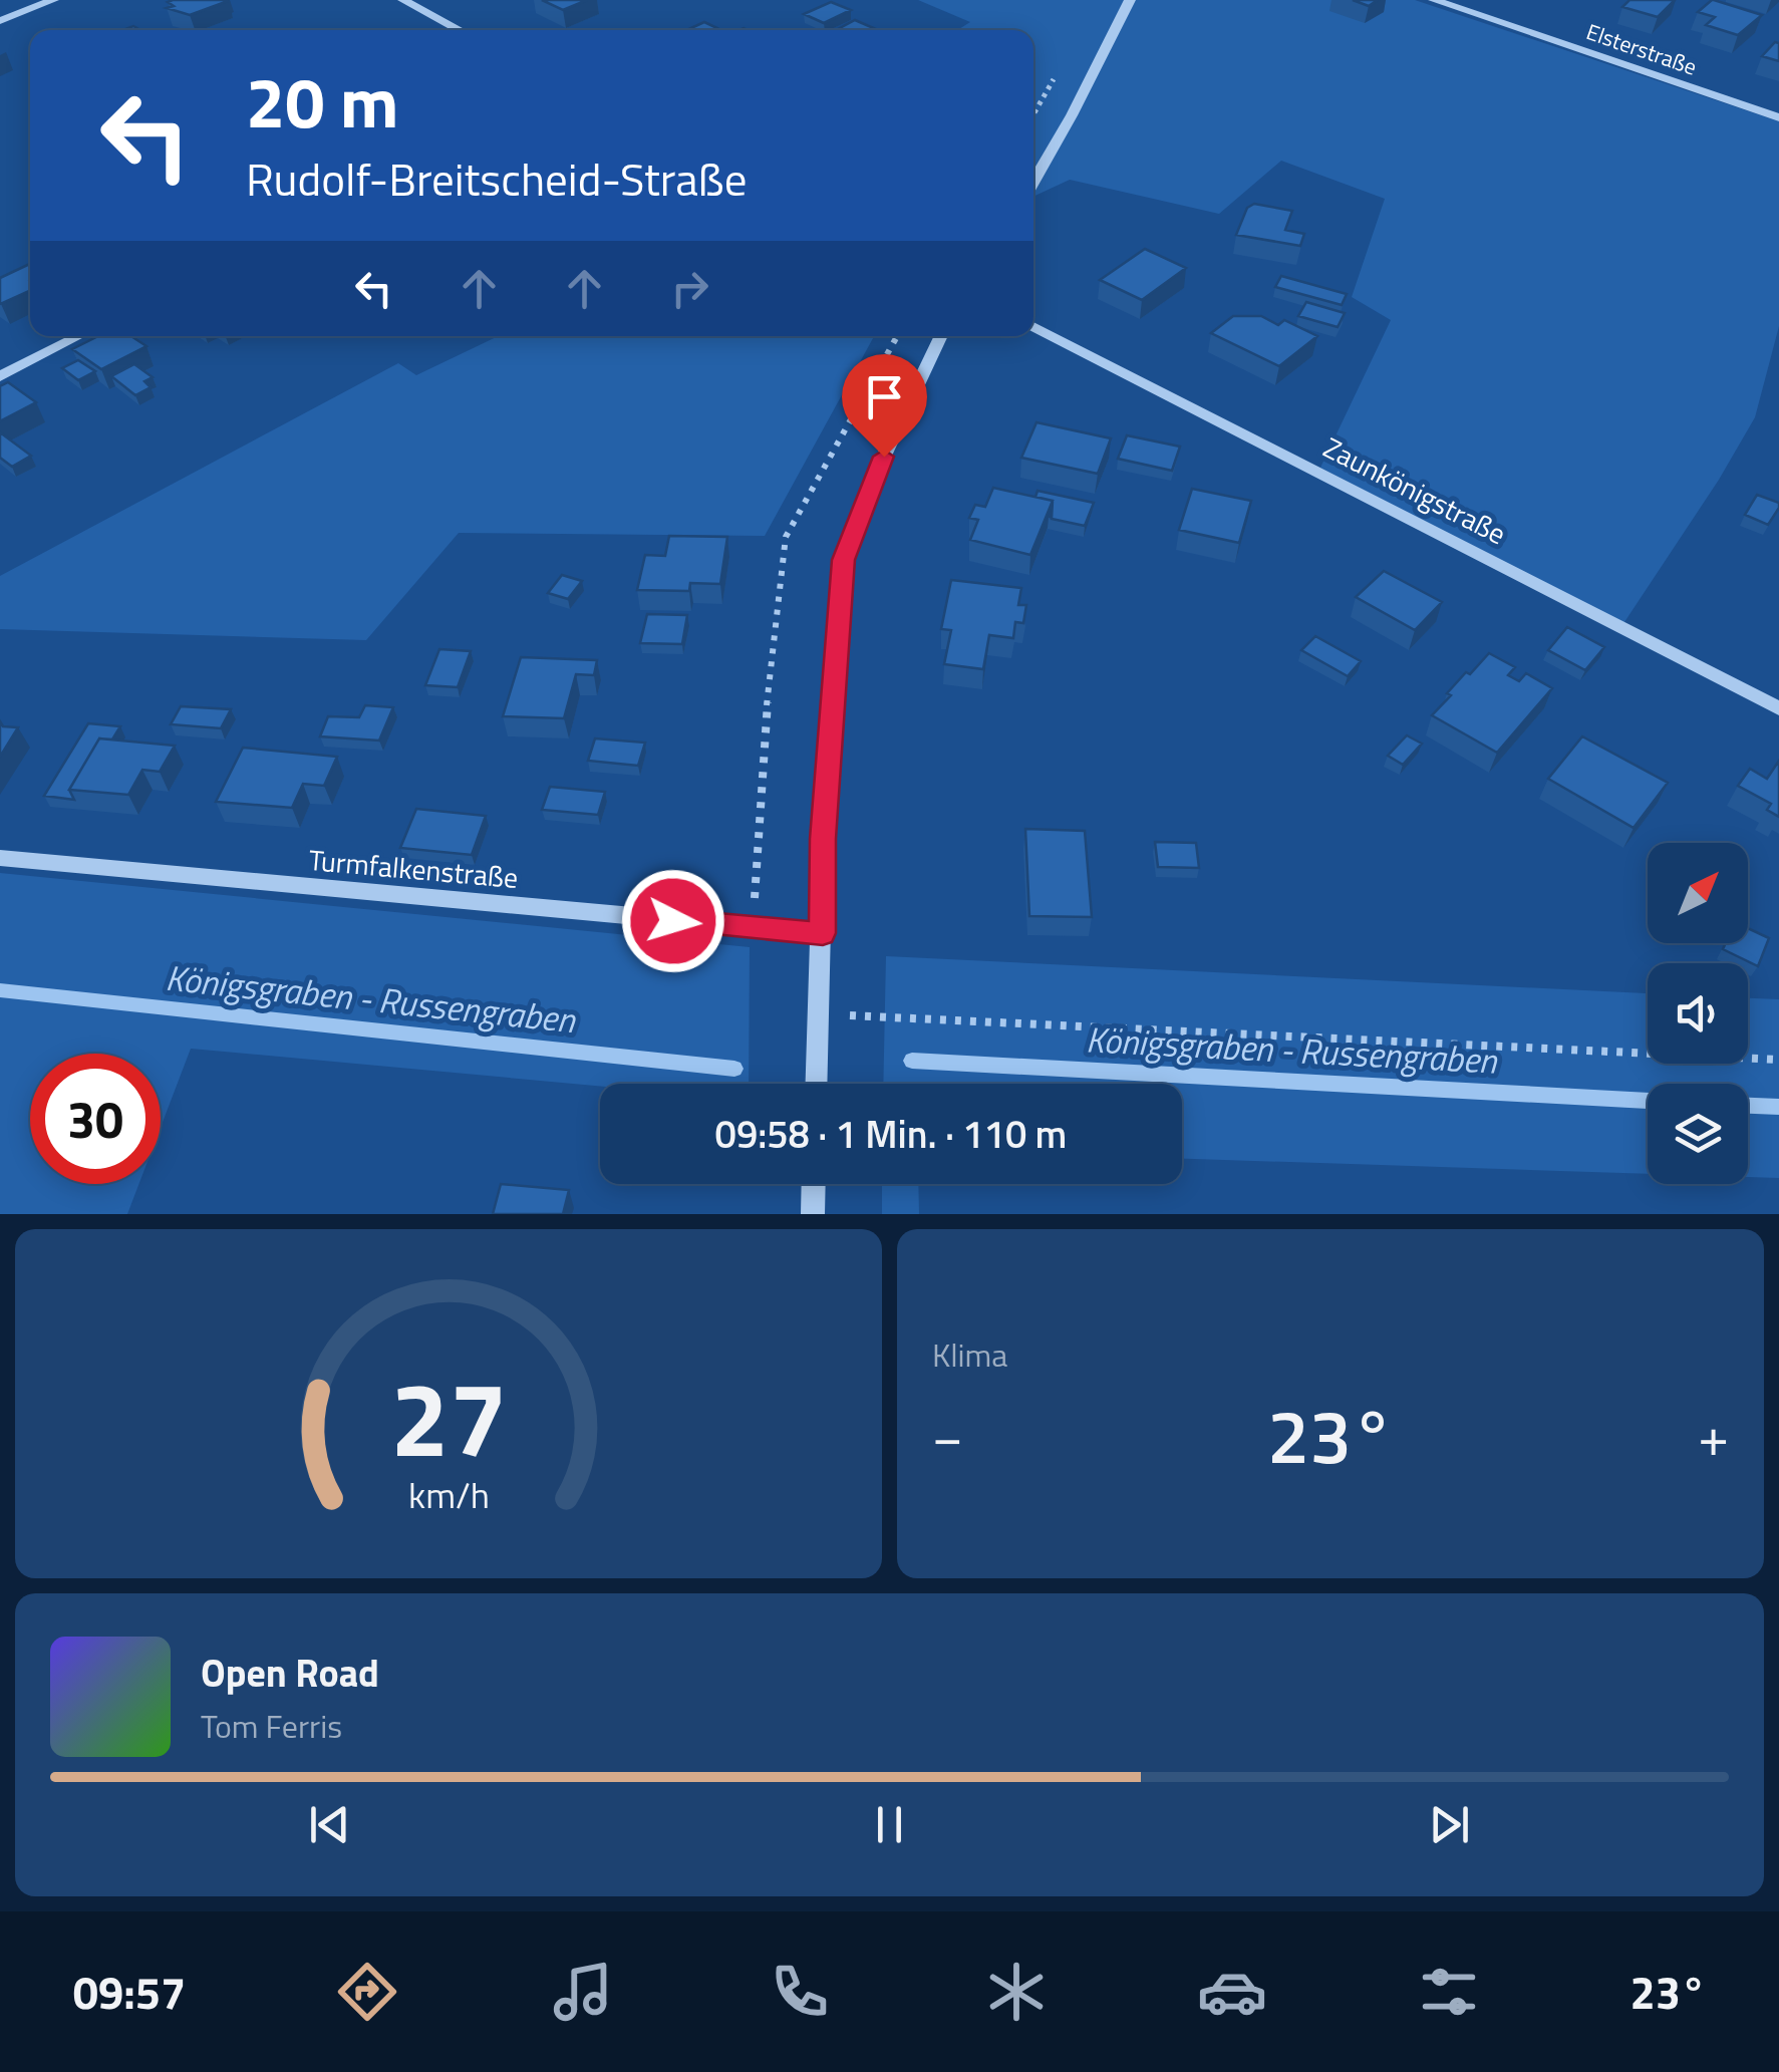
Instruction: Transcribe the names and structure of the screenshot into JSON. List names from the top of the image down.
{
  "streets": {
    "street": ["Elsterstraße", "Zaunkönigstraße", "Turmfalkenstraße"]
  },
  "water": ["Königsgraben - Russengraben"],
  "north": "top right",
  "page": {
    "turn": ["20 m", "Rudolf-Breitscheid-Straße"],
    "limit": "30",
    "trip": "09:58 · 1 Min. · 110 m",
    "tile": "Klima",
    "heat": ["−", "23°", "+"],
    "song": ["Open Road", "Tom Ferris"],
    "tabs": ["09:57", "23°"],
    "gauge": ["27", "km/h"]
  }
}
